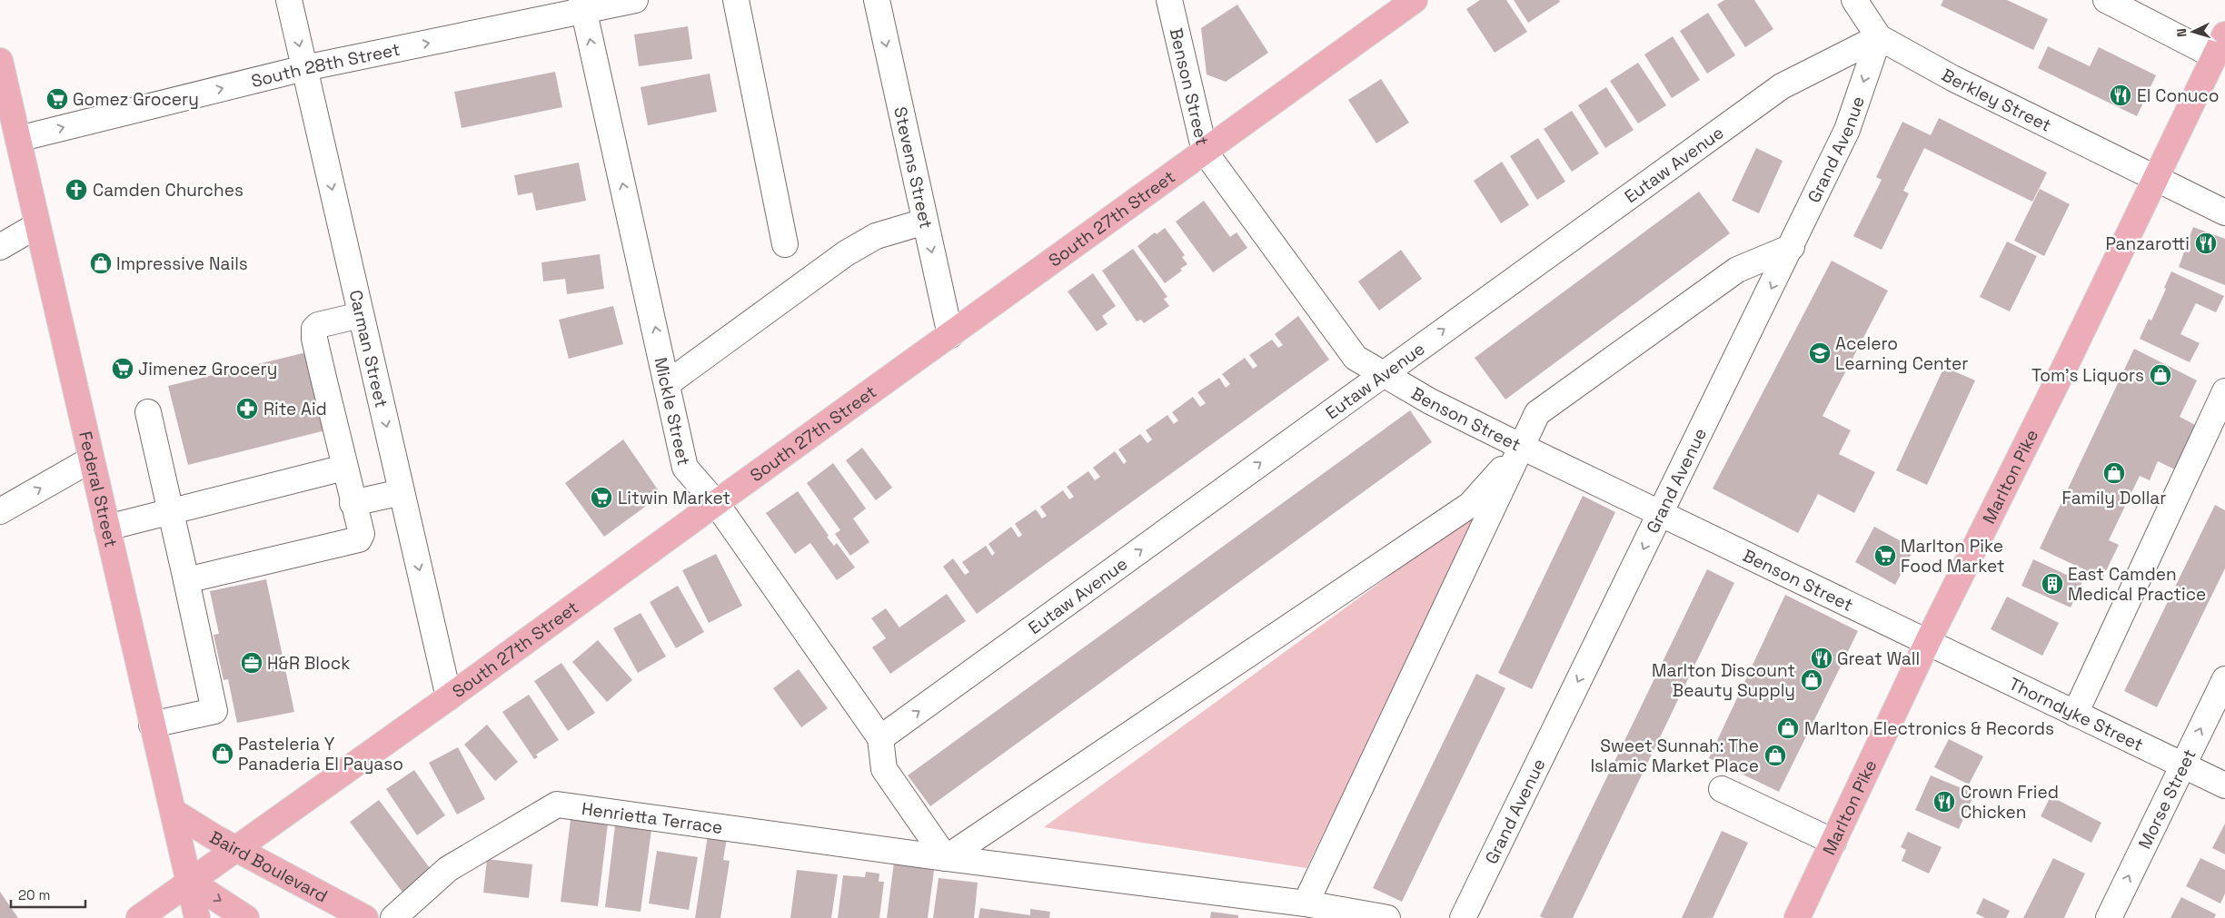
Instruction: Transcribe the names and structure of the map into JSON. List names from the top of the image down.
{
  "streets": {
    "main road": [
      "South 27th Street",
      "Marlton Pike",
      "Federal Street",
      "Baird Boulevard"
    ],
    "street": [
      "South 28th Street",
      "Benson Street",
      "Berkley Street",
      "Grand Avenue",
      "Eutaw Avenue",
      "Stevens Street",
      "Carman Street",
      "Mickle Street",
      "Thorndyke Street",
      "Morse Street",
      "Henrietta Terrace"
    ]
  },
  "crossings": [
    ["South 28th Street", "Carman Street"],
    ["South 28th Street", "Mickle Street"],
    ["South 28th Street", "Federal Street"],
    ["Benson Street", "Grand Avenue"],
    ["Benson Street", "Eutaw Avenue"],
    ["Benson Street", "South 27th Street"],
    ["Benson Street", "Marlton Pike"],
    ["Benson Street", "Thorndyke Street"],
    ["Berkley Street", "Grand Avenue"],
    ["Berkley Street", "Eutaw Avenue"],
    ["Berkley Street", "Marlton Pike"],
    ["Grand Avenue", "Eutaw Avenue"],
    ["Eutaw Avenue", "Mickle Street"],
    ["Stevens Street", "South 27th Street"],
    ["South 27th Street", "Carman Street"],
    ["South 27th Street", "Mickle Street"],
    ["South 27th Street", "Federal Street"],
    ["South 27th Street", "Baird Boulevard"],
    ["Mickle Street", "Henrietta Terrace"],
    ["Marlton Pike", "Thorndyke Street"],
    ["Federal Street", "Baird Boulevard"],
    ["Thorndyke Street", "Morse Street"]
  ],
  "one_way": ["South 28th Street", "Carman Street"],
  "places": {
    "restaurant": [
      "El Conuco",
      "Panzarotti",
      "Great Wall",
      "Crown Fried Chicken"
    ],
    "supermarket": [
      "Gomez Grocery",
      "Jimenez Grocery",
      "Litwin Market",
      "Marlton Pike Food Market"
    ],
    "church": ["Camden Churches"],
    "shop": [
      "Impressive Nails",
      "Tom's Liquors",
      "Family Dollar",
      "Marlton Discount Beauty Supply",
      "Marlton Electronics & Records",
      "Pasteleria Y Panaderia El Payaso",
      "Sweet Sunnah: The Islamic Market Place"
    ],
    "school or university": ["Acelero Learning Center"],
    "pharmacy": ["Rite Aid"],
    "building": ["East Camden Medical Practice"],
    "office": ["H&R Block"]
  },
  "scale_bar": "20 m",
  "north": "left"
}
